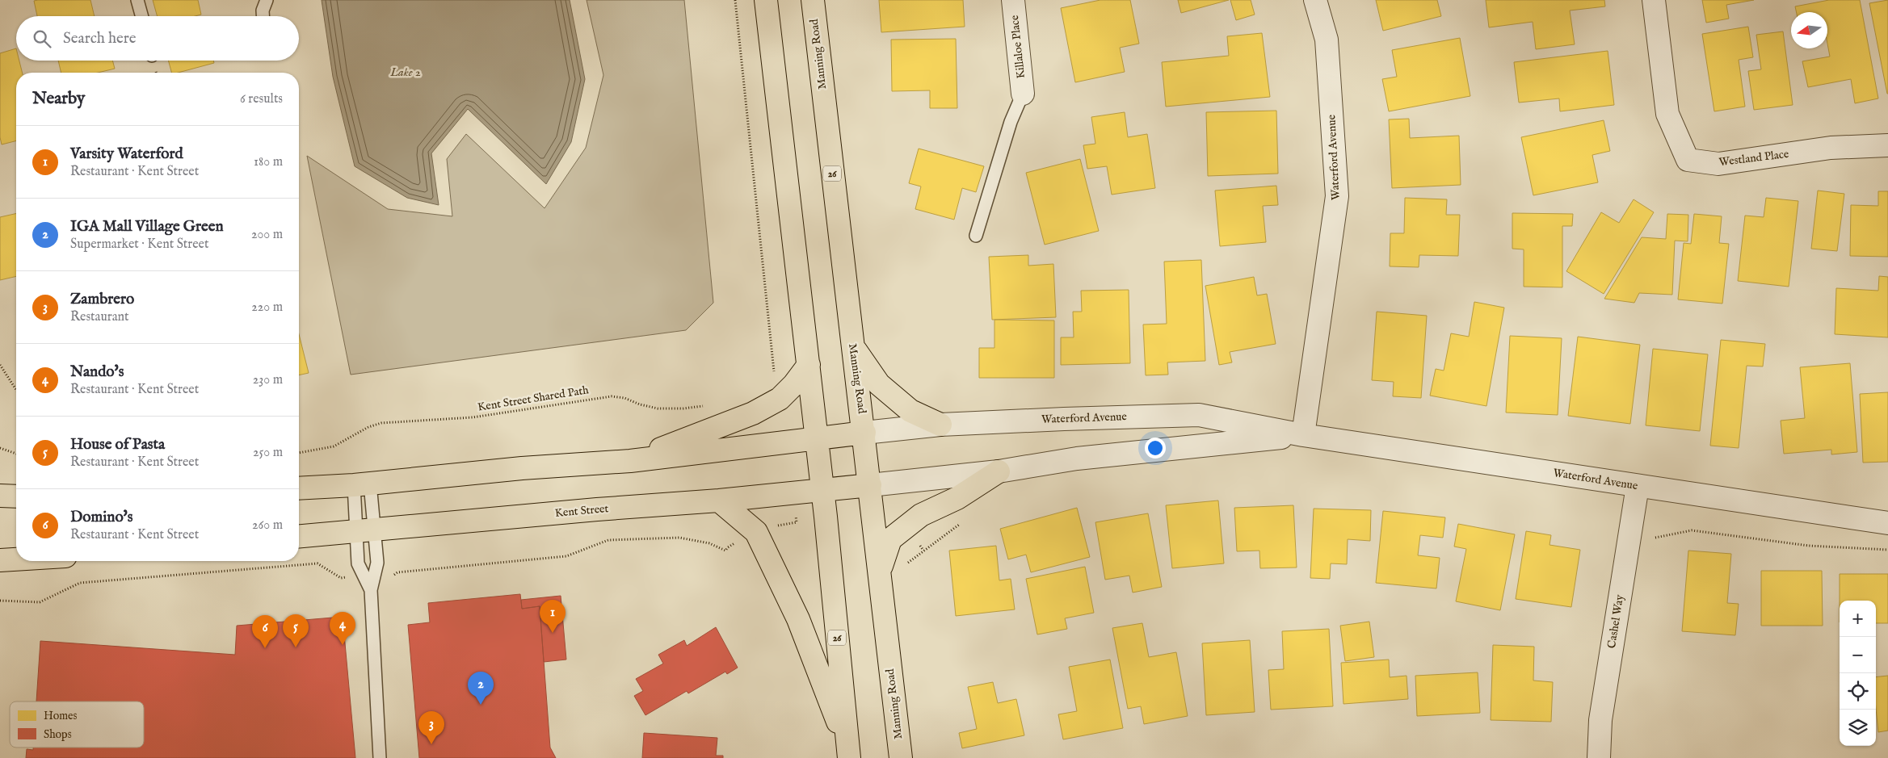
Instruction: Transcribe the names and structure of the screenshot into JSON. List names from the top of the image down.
{
  "streets": {
    "main road": ["Manning Road", "26", "Kent Street"],
    "street": [
      "Killaloe Place",
      "Waterford Avenue",
      "Westland Place",
      "Cashel Way"
    ],
    "path": ["Kent Street Shared Path"]
  },
  "crossings": [
    ["Manning Road", "Waterford Avenue"],
    ["Manning Road", "Kent Street"],
    ["Waterford Avenue", "Kent Street"],
    ["Waterford Avenue", "Cashel Way"],
    ["26", "Kent Street"]
  ],
  "water": ["Lake 2"],
  "legend": ["Homes", "Shops"],
  "north": "left",
  "page": {
    "search": "Search here",
    "heading": ["Nearby", "6 results"],
    "list": [
      {
        "mark": "1",
        "name": "Varsity Waterford",
        "note": "Restaurant · Kent Street",
        "value": "180 m"
      },
      {
        "mark": "2",
        "name": "IGA Mall Village Green",
        "note": "Supermarket · Kent Street",
        "value": "200 m"
      },
      {
        "mark": "3",
        "name": "Zambrero",
        "note": "Restaurant",
        "value": "220 m"
      },
      {
        "mark": "4",
        "name": "Nando's",
        "note": "Restaurant · Kent Street",
        "value": "230 m"
      },
      {
        "mark": "5",
        "name": "House of Pasta",
        "note": "Restaurant · Kent Street",
        "value": "250 m"
      },
      {
        "mark": "6",
        "name": "Domino's",
        "note": "Restaurant · Kent Street",
        "value": "260 m"
      }
    ],
    "pins": [
      "1",
      "4",
      "5",
      "6",
      "2",
      "3"
    ],
    "map_buttons": ["+", "−"]
  }
}
